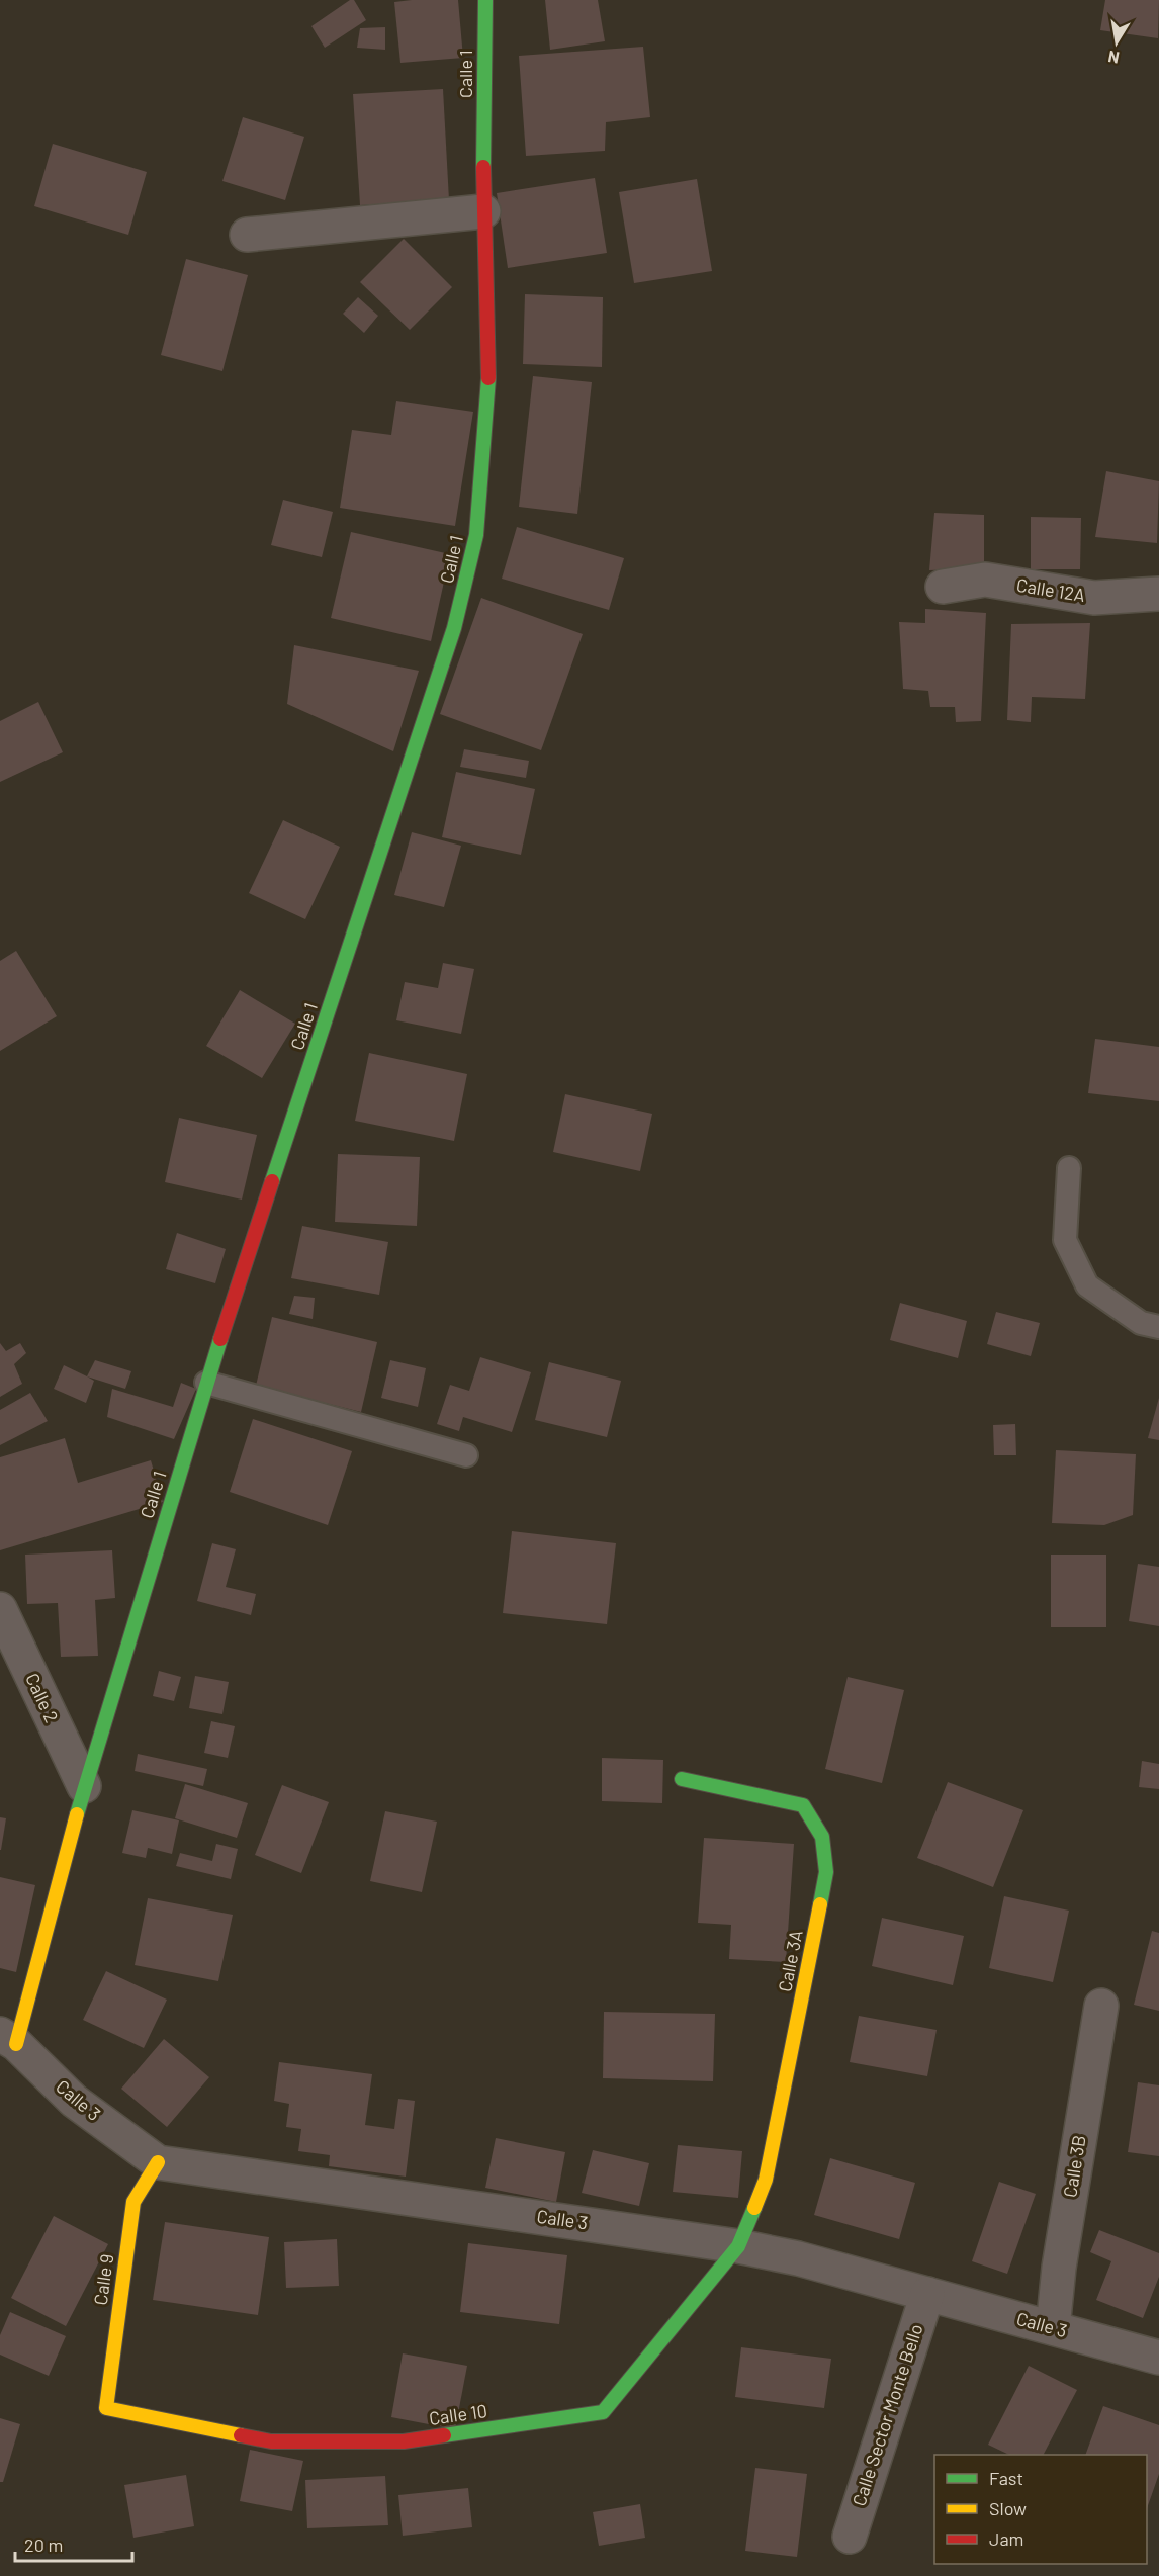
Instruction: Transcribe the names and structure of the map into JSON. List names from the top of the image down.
{
  "streets": {
    "street": [
      "Calle 1",
      "Calle 12A",
      "Calle 2",
      "Calle 3A",
      "Calle 3",
      "Calle 3B",
      "Calle 9",
      "Calle 10",
      "Calle Sector Monte Bello"
    ]
  },
  "crossings": [
    ["Calle 1", "Calle 2"],
    ["Calle 1", "Calle 3"],
    ["Calle 3A", "Calle 3"],
    ["Calle 3A", "Calle 10"],
    ["Calle 3", "Calle 3B"],
    ["Calle 3", "Calle 9"],
    ["Calle 3", "Calle 10"],
    ["Calle 3", "Calle Sector Monte Bello"],
    ["Calle 9", "Calle 10"]
  ],
  "legend": ["Fast", "Slow", "Jam"],
  "scale_bar": "20 m",
  "north": "bottom"
}
